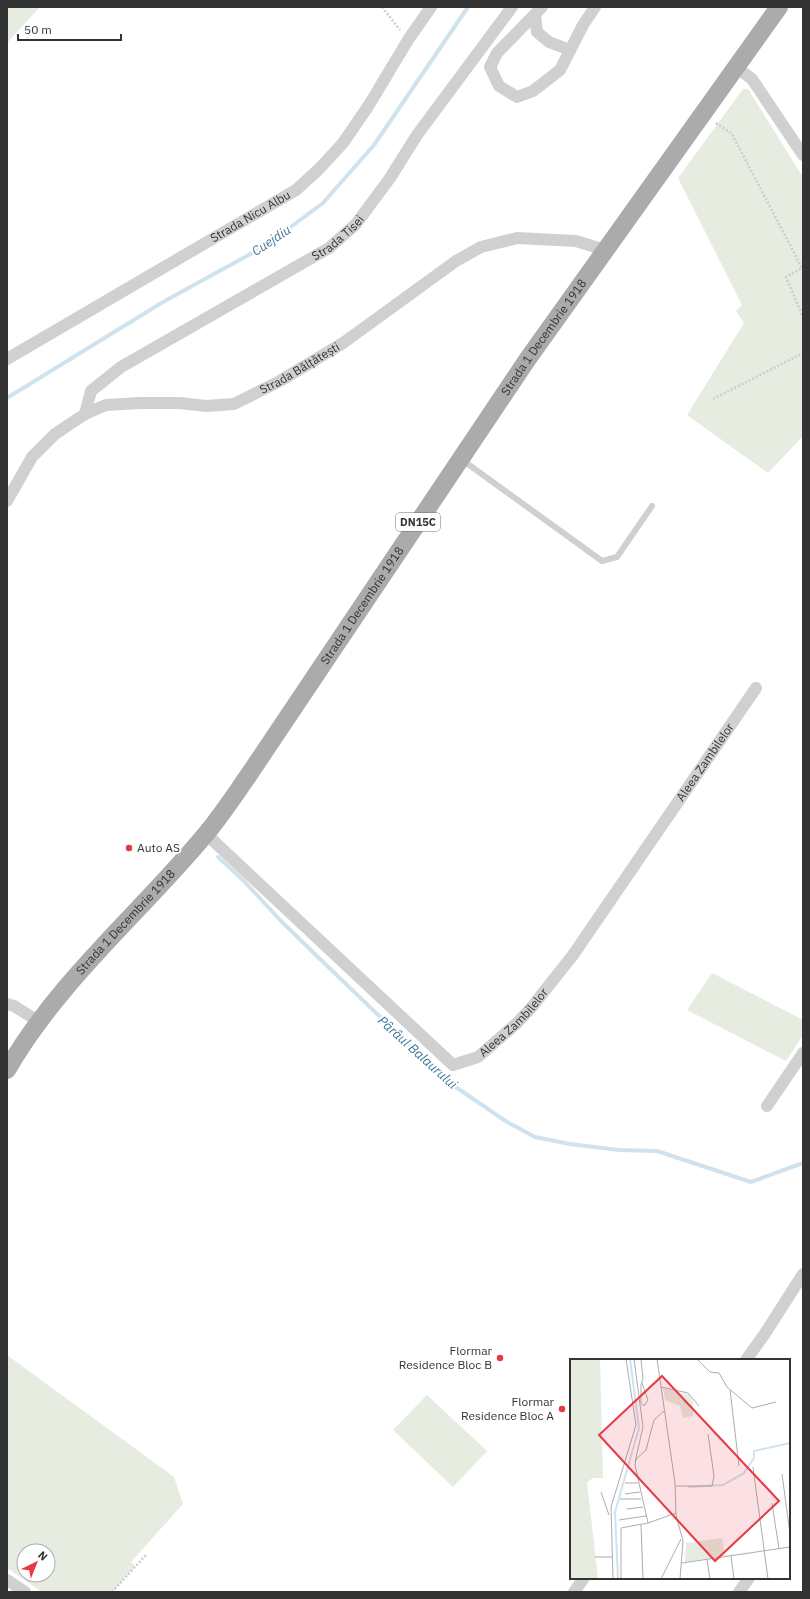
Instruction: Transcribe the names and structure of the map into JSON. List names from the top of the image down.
{
  "streets": {
    "main road": ["Strada 1 Decembrie 1918", "DN15C"],
    "street": [
      "Strada Nicu Albu",
      "Strada Tisei",
      "Strada Bălțătești",
      "Aleea Zambilelor"
    ]
  },
  "crossings": [
    ["Strada Tisei", "Strada Bălțătești"],
    ["Strada 1 Decembrie 1918", "Strada Bălțătești"],
    ["Strada 1 Decembrie 1918", "Aleea Zambilelor"]
  ],
  "water": ["Cuejdiu", "Pârâul Balaurului"],
  "places": ["Auto AS", "Flormar Residence Bloc B", "Flormar Residence Bloc A"],
  "scale_bar": "50 m",
  "north": "top right"
}
